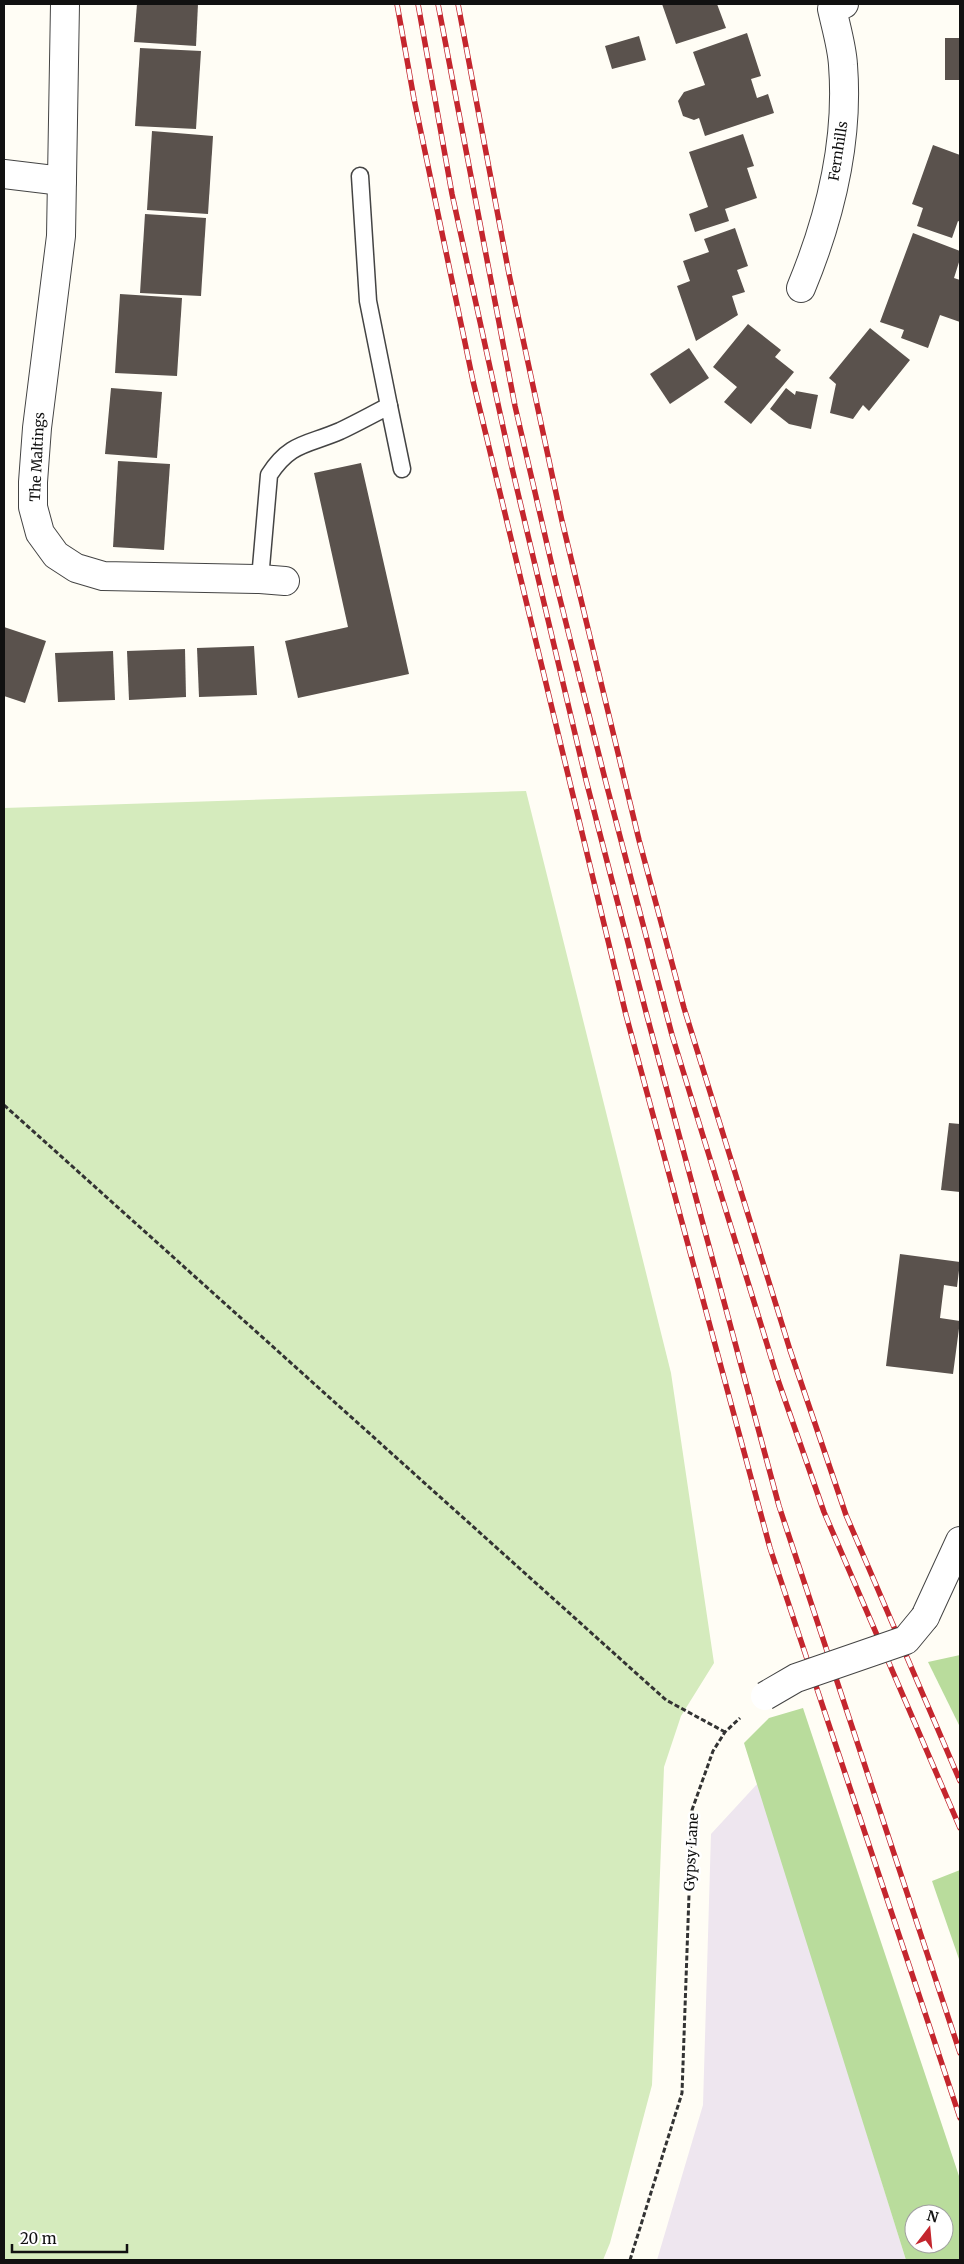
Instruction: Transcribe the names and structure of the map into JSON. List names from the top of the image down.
{
  "streets": {
    "street": ["Fernhills", "The Maltings"],
    "path": ["Gypsy Lane"]
  },
  "scale_bar": "20 m",
  "north": "top"
}
